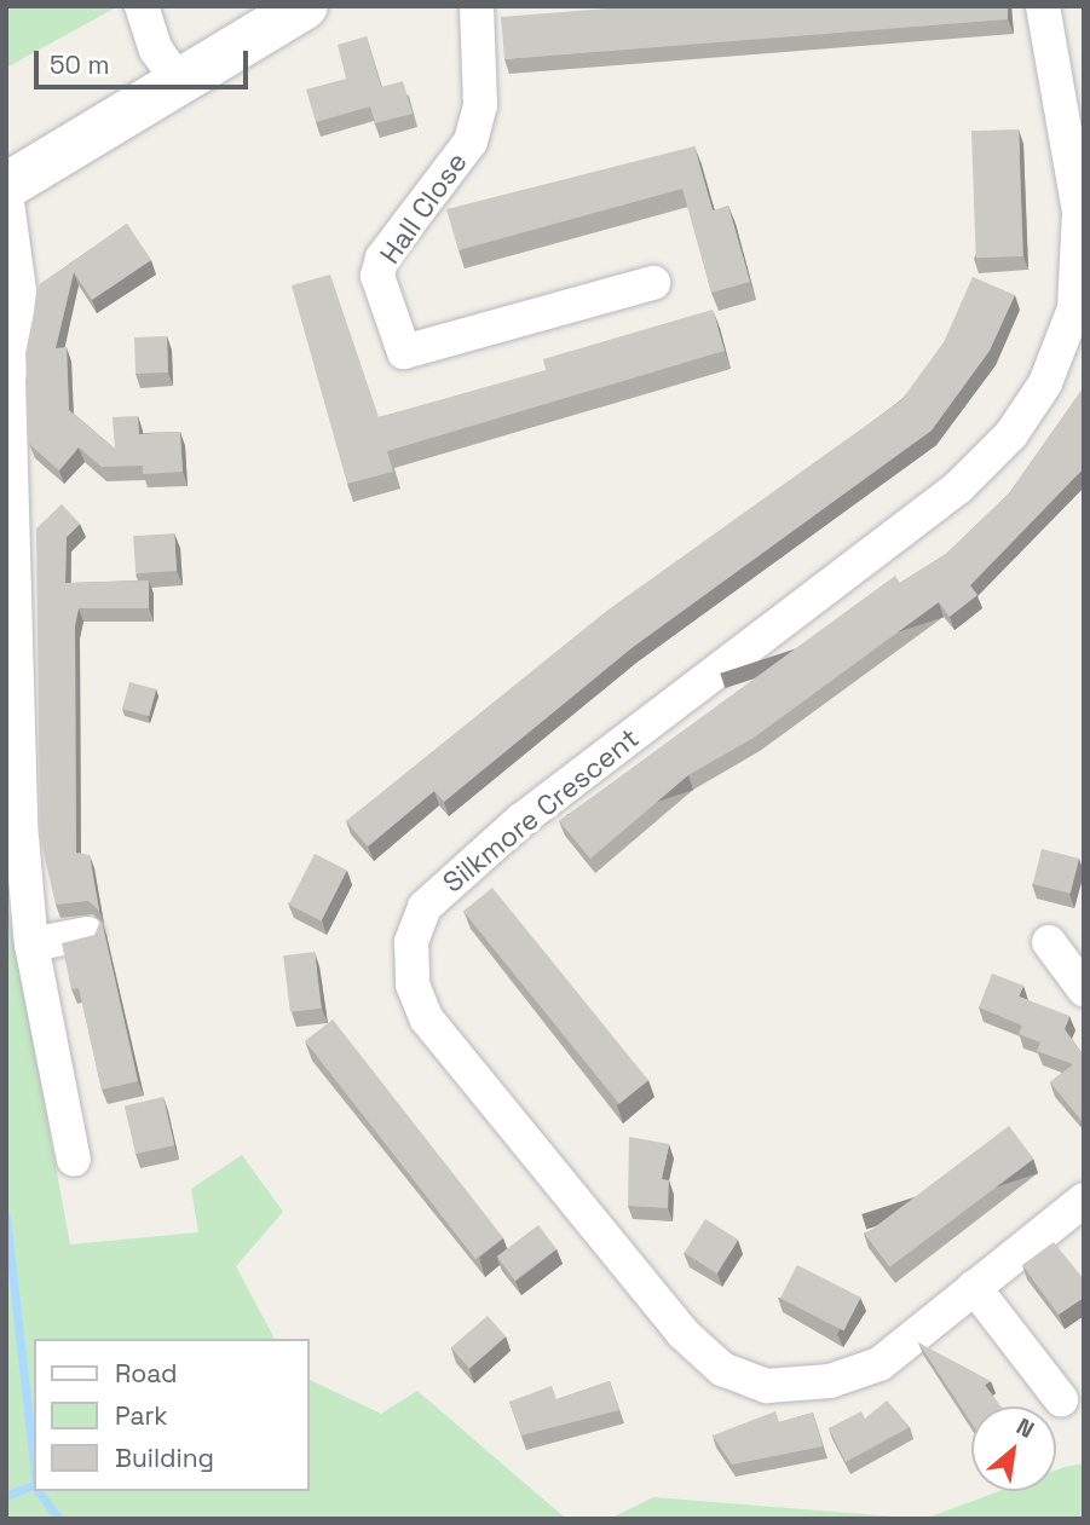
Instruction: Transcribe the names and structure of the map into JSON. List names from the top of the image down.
{
  "streets": {
    "street": ["Hall Close", "Silkmore Crescent"]
  },
  "legend": ["Road", "Park", "Building"],
  "scale_bar": "50 m",
  "north": "top right"
}
